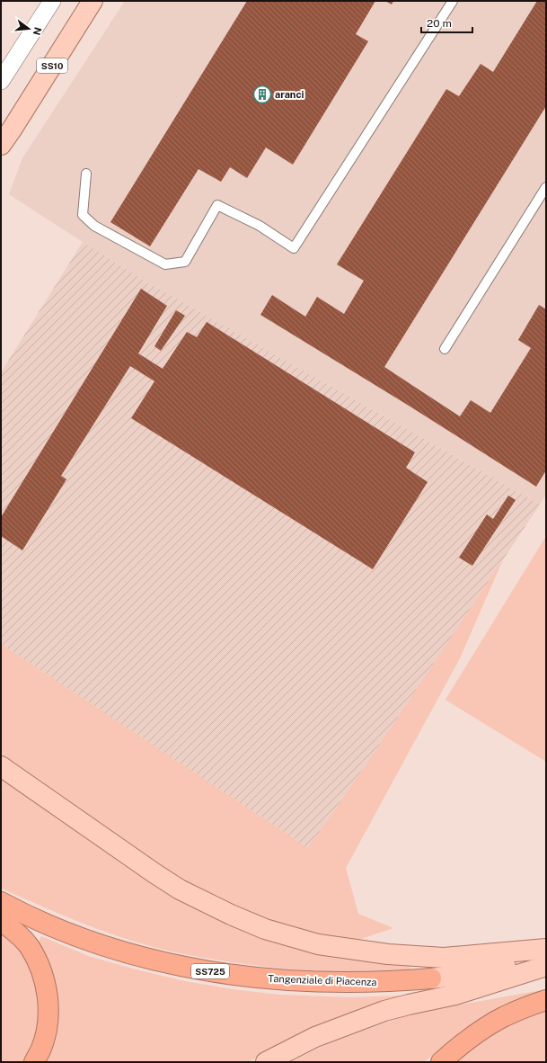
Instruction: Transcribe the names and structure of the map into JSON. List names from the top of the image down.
{
  "streets": {
    "highway": ["SS725", "Tangenziale di Piacenza"],
    "main road": ["SS10"]
  },
  "places": {
    "building": ["aranci"]
  },
  "scale_bar": "20 m",
  "north": "right"
}
